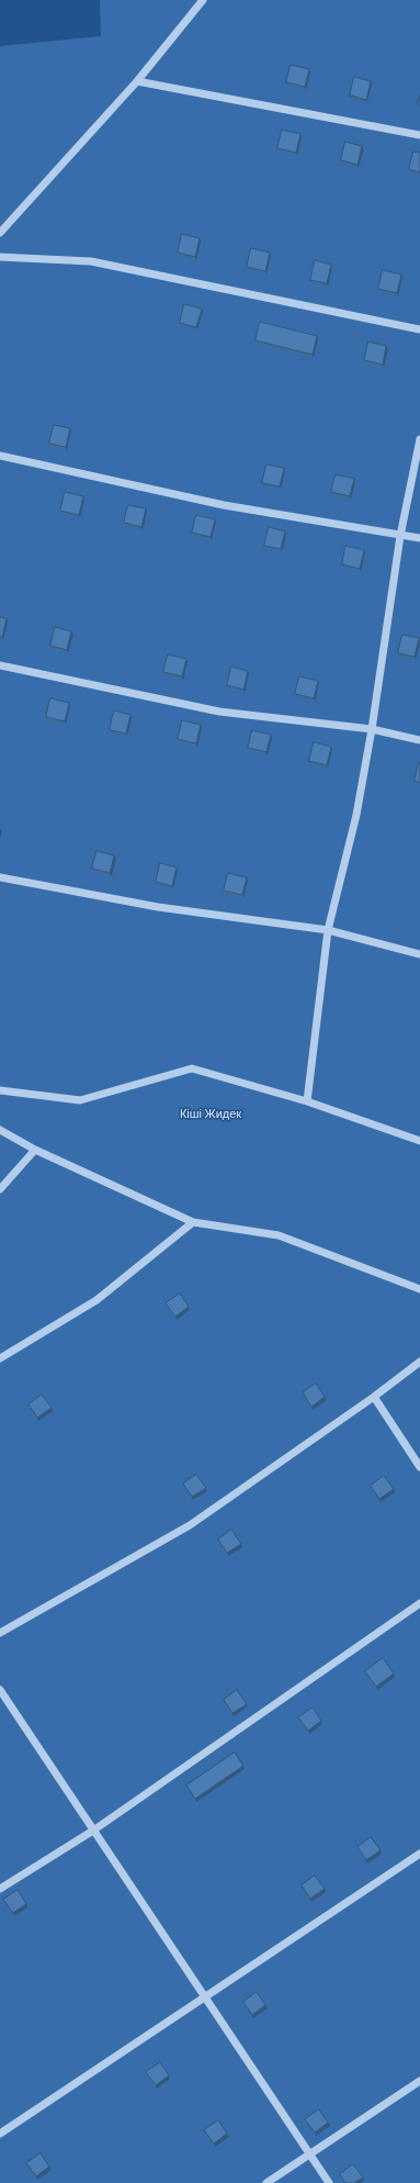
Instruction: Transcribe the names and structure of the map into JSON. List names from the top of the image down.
{
  "parks": ["Кіші Жидек"]
}
